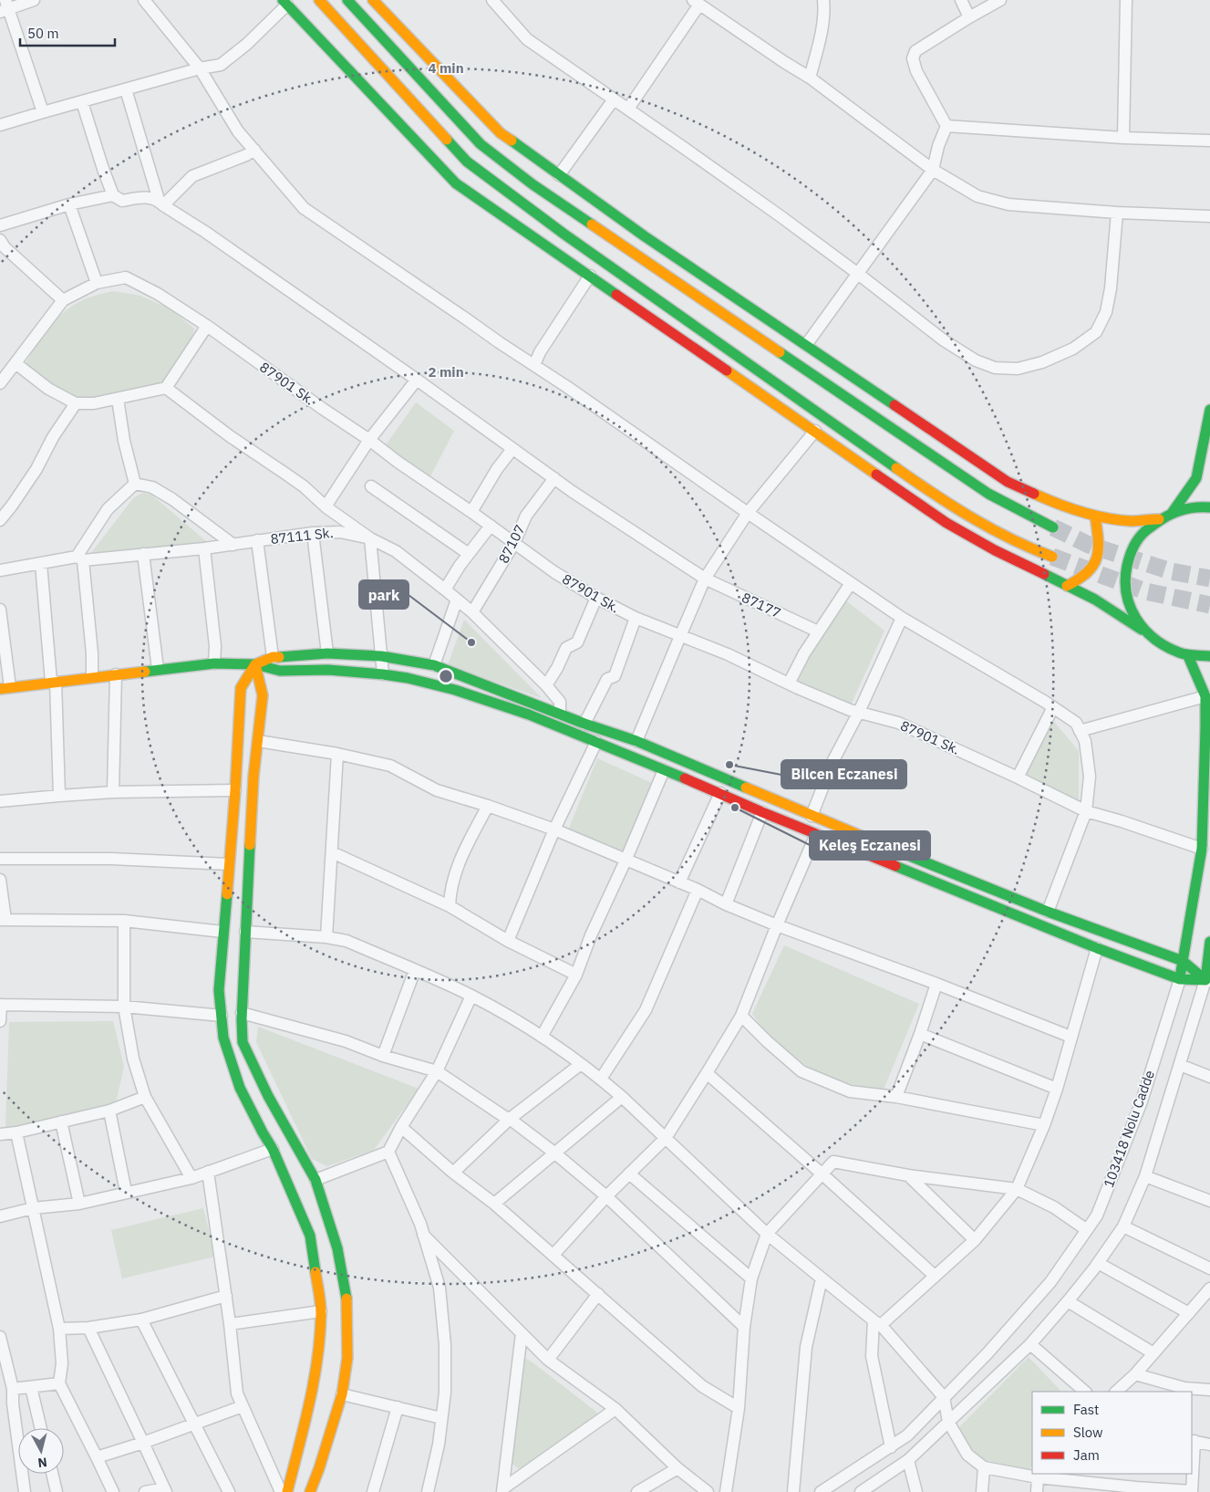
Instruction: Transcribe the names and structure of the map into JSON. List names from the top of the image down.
{
  "streets": {
    "street": [
      "87901 Sk.",
      "87111 Sk.",
      "87107",
      "87177",
      "103418 Nolu Cadde"
    ]
  },
  "crossings": [
    ["87901 Sk.", "87107"],
    ["87901 Sk.", "103418 Nolu Cadde"],
    ["87111 Sk.", "87107"],
    ["87107", "87177"]
  ],
  "places": ["park", "Bilcen Eczanesi", "Keleş Eczanesi"],
  "legend": ["Fast", "Slow", "Jam"],
  "scale_bar": "50 m",
  "north": "bottom",
  "rings": ["4 min", "2 min"]
}
